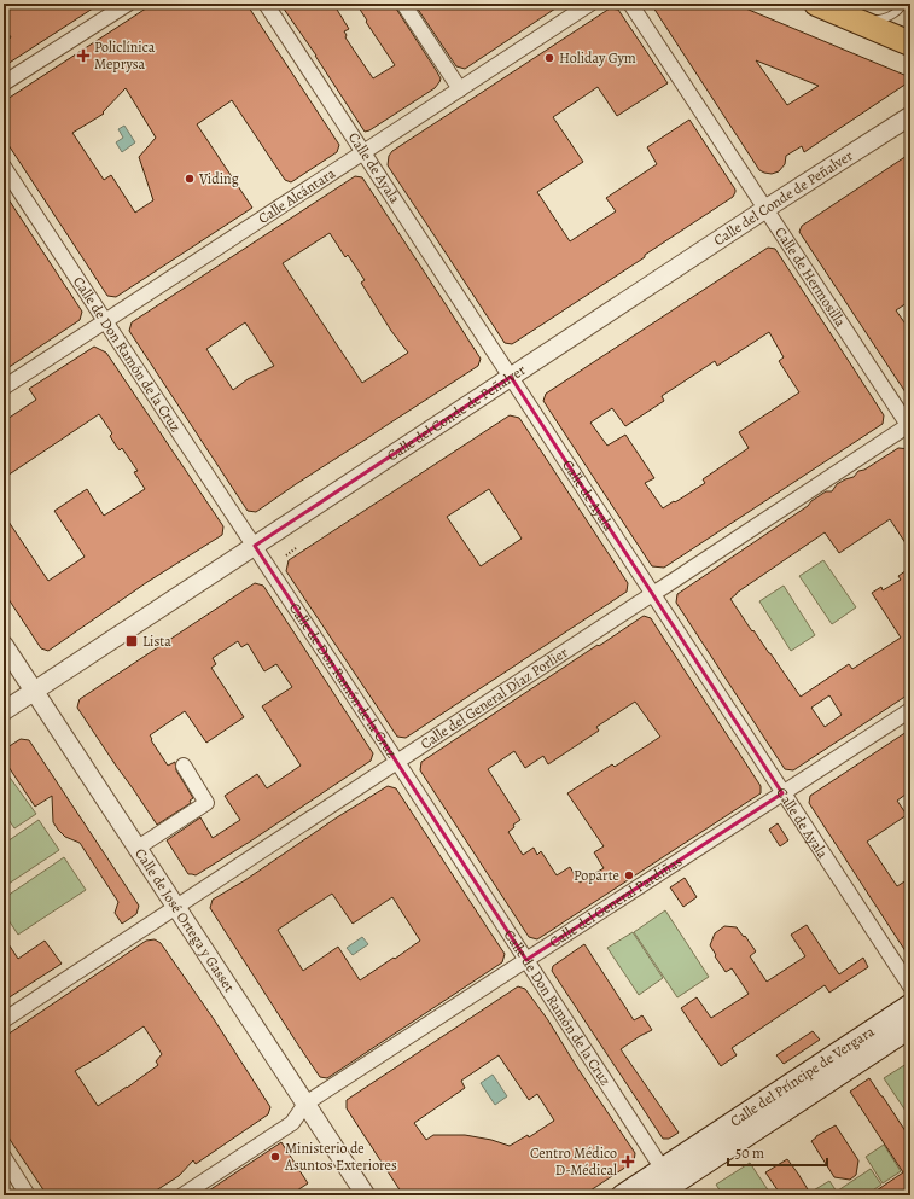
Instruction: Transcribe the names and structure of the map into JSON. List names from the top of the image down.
{
  "streets": {
    "main road": ["Calle del Príncipe de Vergara"],
    "street": [
      "Calle de Ayala",
      "Calle Alcántara",
      "Calle del Conde de Peñalver",
      "Calle de Hermosilla",
      "Calle de Don Ramón de la Cruz",
      "Calle del General Díaz Porlier",
      "Calle del General Pardiñas",
      "Calle de José Ortega y Gasset"
    ]
  },
  "crossings": [
    ["Calle de Ayala", "Calle Alcántara"],
    ["Calle de Ayala", "Calle del Conde de Peñalver"],
    ["Calle de Ayala", "Calle del General Díaz Porlier"],
    ["Calle de Ayala", "Calle del General Pardiñas"],
    ["Calle Alcántara", "Calle de Don Ramón de la Cruz"],
    ["Calle del Conde de Peñalver", "Calle de Hermosilla"],
    ["Calle del Conde de Peñalver", "Calle de Don Ramón de la Cruz"],
    ["Calle del Conde de Peñalver", "Calle de José Ortega y Gasset"],
    ["Calle de Hermosilla", "Calle del General Díaz Porlier"],
    ["Calle de Don Ramón de la Cruz", "Calle del General Díaz Porlier"],
    ["Calle de Don Ramón de la Cruz", "Calle del General Pardiñas"],
    ["Calle de Don Ramón de la Cruz", "Calle del Príncipe de Vergara"],
    ["Calle del General Díaz Porlier", "Calle de José Ortega y Gasset"],
    ["Calle del General Pardiñas", "Calle de José Ortega y Gasset"]
  ],
  "places": {
    "health": ["Policlínica Meprysa", "Centro Médico D-Médical"],
    "other": [
      "Holiday Gym",
      "Viding",
      "Poparte",
      "Ministerio de Asuntos Exteriores"
    ],
    "transit": ["Lista"]
  },
  "scale_bar": "50 m"
}
